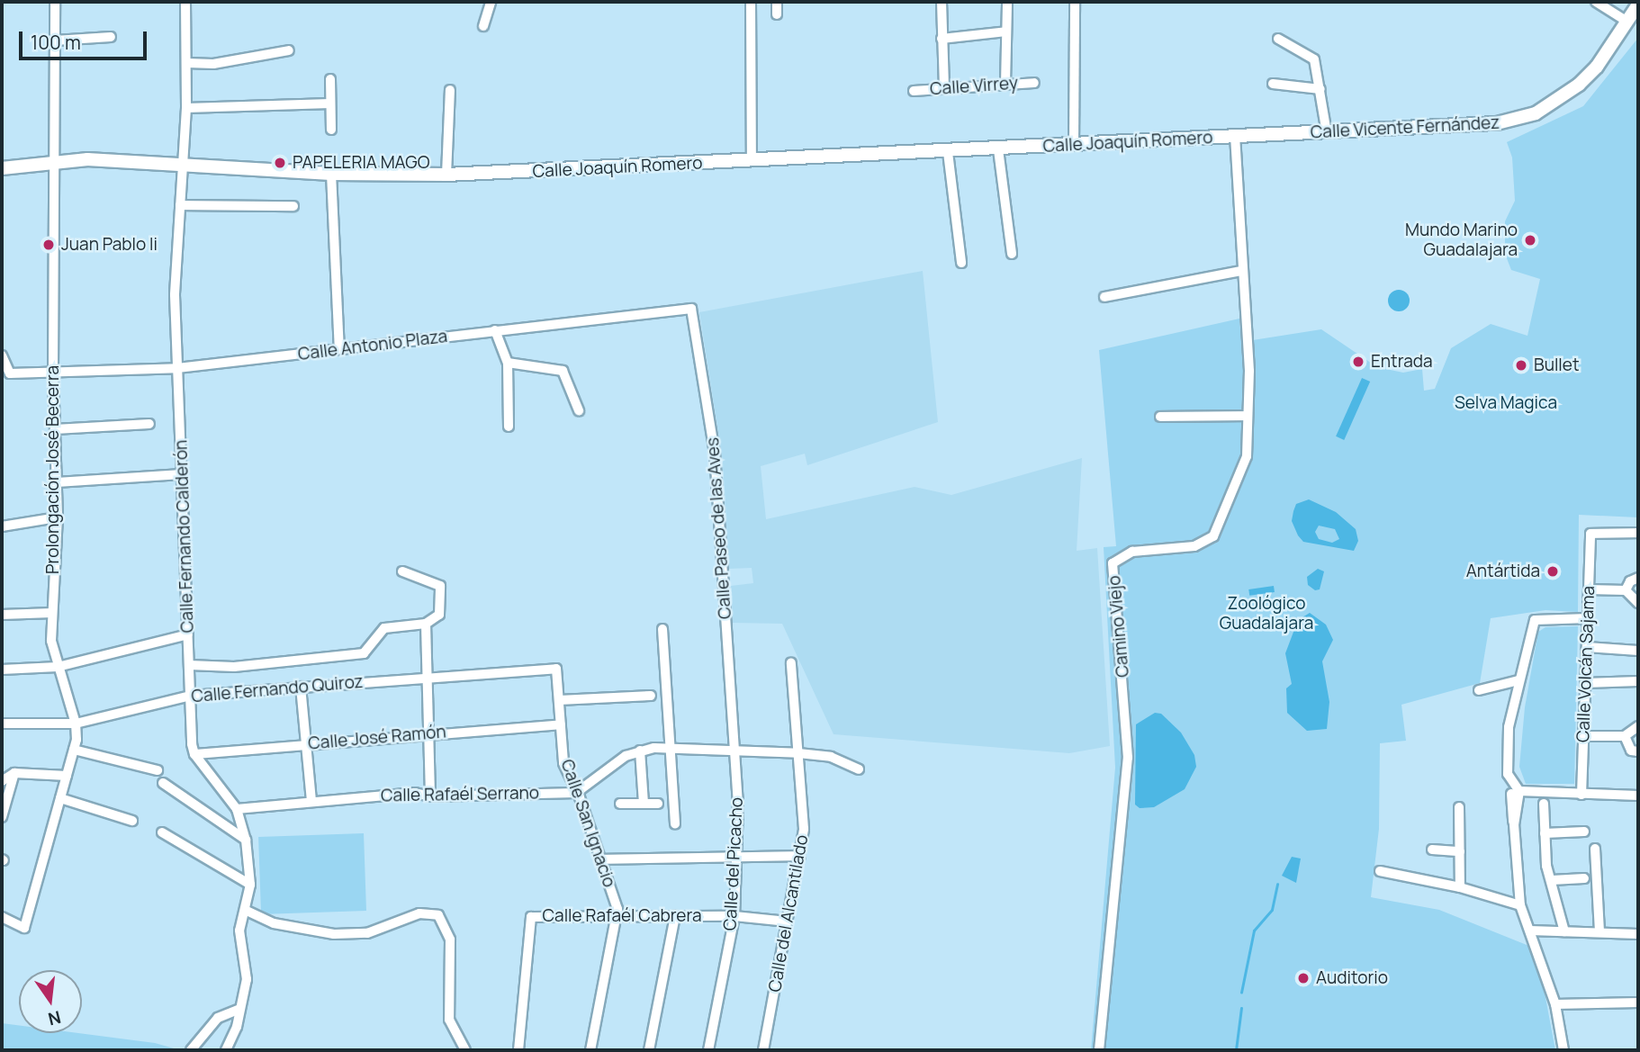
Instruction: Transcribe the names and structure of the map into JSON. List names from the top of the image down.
{
  "streets": {
    "street": [
      "Calle Virrey",
      "Calle Vicente Fernández",
      "Calle Joaquín Romero",
      "Calle Antonio Plaza",
      "Prolongación José Becerra",
      "Calle Paseo de las Aves",
      "Calle Fernando Calderón",
      "Camino Viejo",
      "Calle Volcán Sajama",
      "Calle Fernando Quiroz",
      "Calle José Ramón",
      "Calle Rafaél Serrano",
      "Calle San Ignacio",
      "Calle del Picacho",
      "Calle del Alcantilado",
      "Calle Rafaél Cabrera"
    ]
  },
  "crossings": [
    ["Calle Vicente Fernández", "Calle Joaquín Romero"],
    ["Calle Vicente Fernández", "Camino Viejo"],
    ["Calle Joaquín Romero", "Prolongación José Becerra"],
    ["Calle Joaquín Romero", "Calle Fernando Calderón"],
    ["Calle Joaquín Romero", "Camino Viejo"],
    ["Calle Antonio Plaza", "Prolongación José Becerra"],
    ["Calle Antonio Plaza", "Calle Paseo de las Aves"],
    ["Calle Antonio Plaza", "Calle Fernando Calderón"],
    ["Prolongación José Becerra", "Calle Fernando Quiroz"],
    ["Calle Paseo de las Aves", "Calle del Picacho"],
    ["Calle Fernando Calderón", "Calle Fernando Quiroz"],
    ["Calle Fernando Calderón", "Calle José Ramón"],
    ["Calle Fernando Quiroz", "Calle San Ignacio"],
    ["Calle José Ramón", "Calle San Ignacio"],
    ["Calle Rafaél Serrano", "Calle San Ignacio"],
    ["Calle San Ignacio", "Calle Rafaél Cabrera"],
    ["Calle del Picacho", "Calle Rafaél Cabrera"],
    ["Calle del Alcantilado", "Calle Rafaél Cabrera"]
  ],
  "parks": ["Selva Magica", "Zoológico Guadalajara"],
  "places": [
    "PAPELERIA MAGO",
    "Mundo Marino Guadalajara",
    "Juan Pablo Ii",
    "Entrada",
    "Bullet",
    "Antártida",
    "Auditorio"
  ],
  "scale_bar": "100 m",
  "north": "bottom"
}
